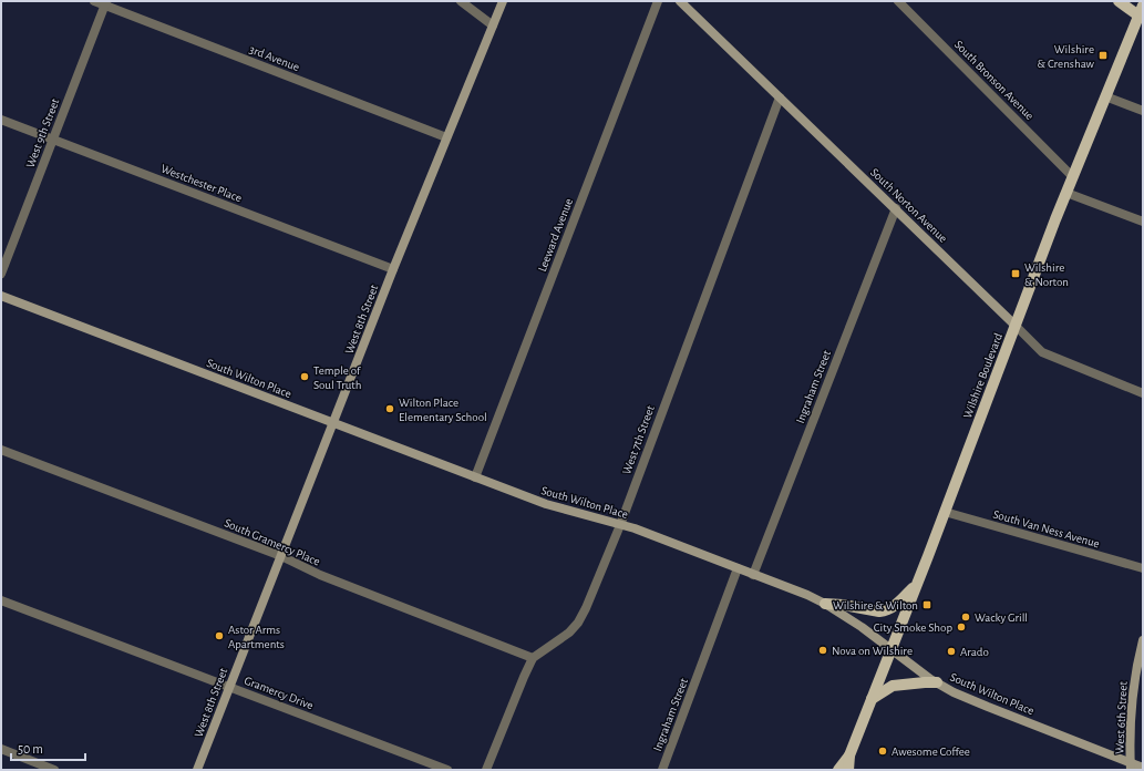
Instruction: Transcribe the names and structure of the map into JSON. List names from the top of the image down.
{
  "streets": {
    "main road": [
      "South Norton Avenue",
      "West 8th Street",
      "Wilshire Boulevard",
      "South Wilton Place",
      "West 6th Street"
    ],
    "street": [
      "3rd Avenue",
      "South Bronson Avenue",
      "West 9th Street",
      "Westchester Place",
      "Leeward Avenue",
      "Ingraham Street",
      "West 7th Street",
      "South Van Ness Avenue",
      "South Gramercy Place",
      "Gramercy Drive"
    ]
  },
  "crossings": [
    ["3rd Avenue", "West 9th Street"],
    ["3rd Avenue", "West 8th Street"],
    ["South Bronson Avenue", "Wilshire Boulevard"],
    ["West 9th Street", "Westchester Place"],
    ["Westchester Place", "West 8th Street"],
    ["South Norton Avenue", "Wilshire Boulevard"],
    ["South Norton Avenue", "Ingraham Street"],
    ["South Norton Avenue", "West 7th Street"],
    ["Leeward Avenue", "South Wilton Place"],
    ["West 8th Street", "South Wilton Place"],
    ["West 8th Street", "South Gramercy Place"],
    ["West 8th Street", "Gramercy Drive"],
    ["Wilshire Boulevard", "South Wilton Place"],
    ["Wilshire Boulevard", "South Van Ness Avenue"],
    ["South Wilton Place", "Ingraham Street"],
    ["South Wilton Place", "West 7th Street"],
    ["South Wilton Place", "West 6th Street"],
    ["West 7th Street", "South Gramercy Place"]
  ],
  "places": {
    "transit": ["Wilshire & Crenshaw", "Wilshire & Norton", "Wilshire & Wilton"],
    "other": [
      "Temple of Soul Truth",
      "Wilton Place Elementary School",
      "Wacky Grill",
      "City Smoke Shop",
      "Astor Arms Apartments",
      "Nova on Wilshire",
      "Arado",
      "Awesome Coffee"
    ]
  },
  "scale_bar": "50 m"
}
